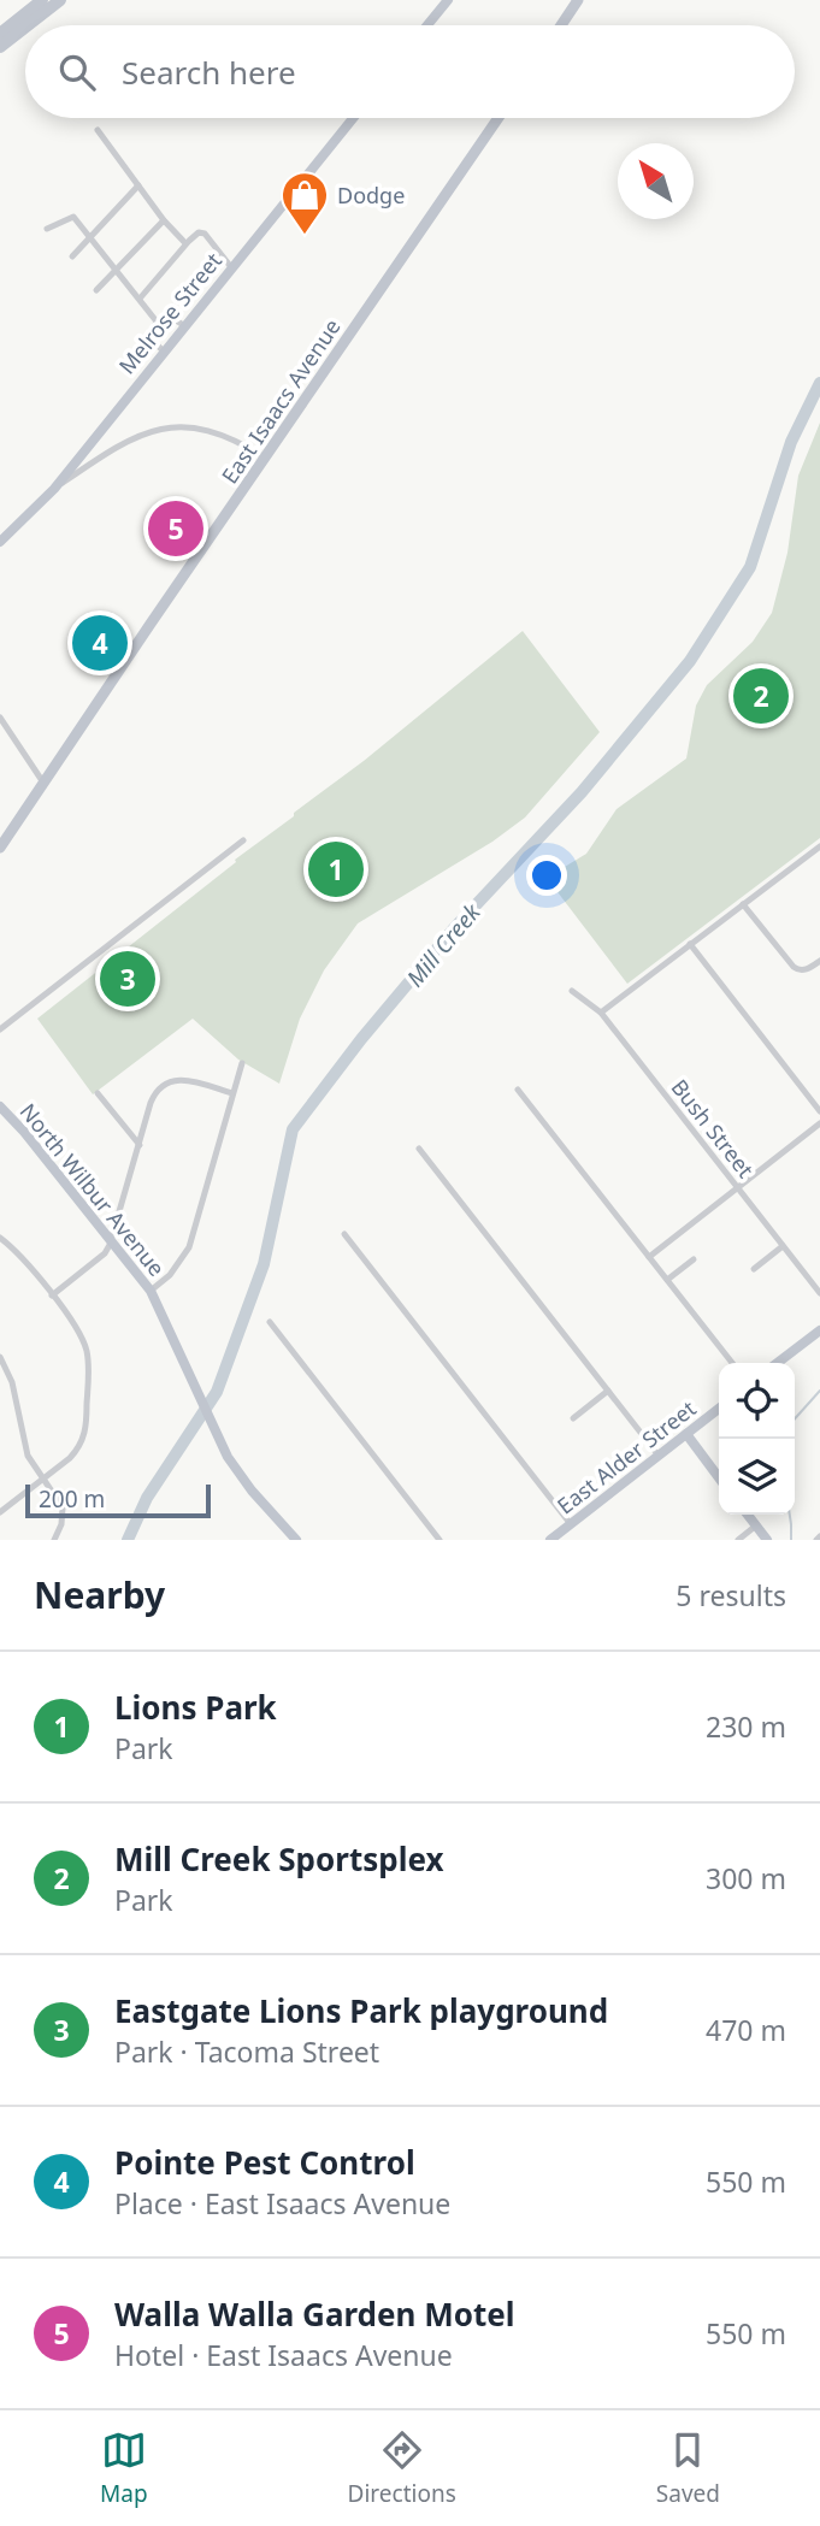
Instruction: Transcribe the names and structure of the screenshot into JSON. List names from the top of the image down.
{
  "streets": {
    "main road": [
      "Melrose Street",
      "East Isaacs Avenue",
      "North Wilbur Avenue",
      "East Alder Street"
    ],
    "street": ["Bush Street"]
  },
  "water": ["Mill Creek"],
  "places": {
    "shop": ["Dodge"]
  },
  "scale_bar": "200 m",
  "north": "top left",
  "page": {
    "search": "Search here",
    "pins": [
      "5",
      "4",
      "2",
      "1",
      "3"
    ],
    "scale": "200 m",
    "heading": ["Nearby", "5 results"],
    "list": [
      {
        "mark": "1",
        "name": "Lions Park",
        "note": "Park",
        "value": "230 m"
      },
      {
        "mark": "2",
        "name": "Mill Creek Sportsplex",
        "note": "Park",
        "value": "300 m"
      },
      {
        "mark": "3",
        "name": "Eastgate Lions Park playground",
        "note": "Park · Tacoma Street",
        "value": "470 m"
      },
      {
        "mark": "4",
        "name": "Pointe Pest Control",
        "note": "Place · East Isaacs Avenue",
        "value": "550 m"
      },
      {
        "mark": "5",
        "name": "Walla Walla Garden Motel",
        "note": "Hotel · East Isaacs Avenue",
        "value": "550 m"
      }
    ],
    "nav": ["Map", "Directions", "Saved"]
  }
}
